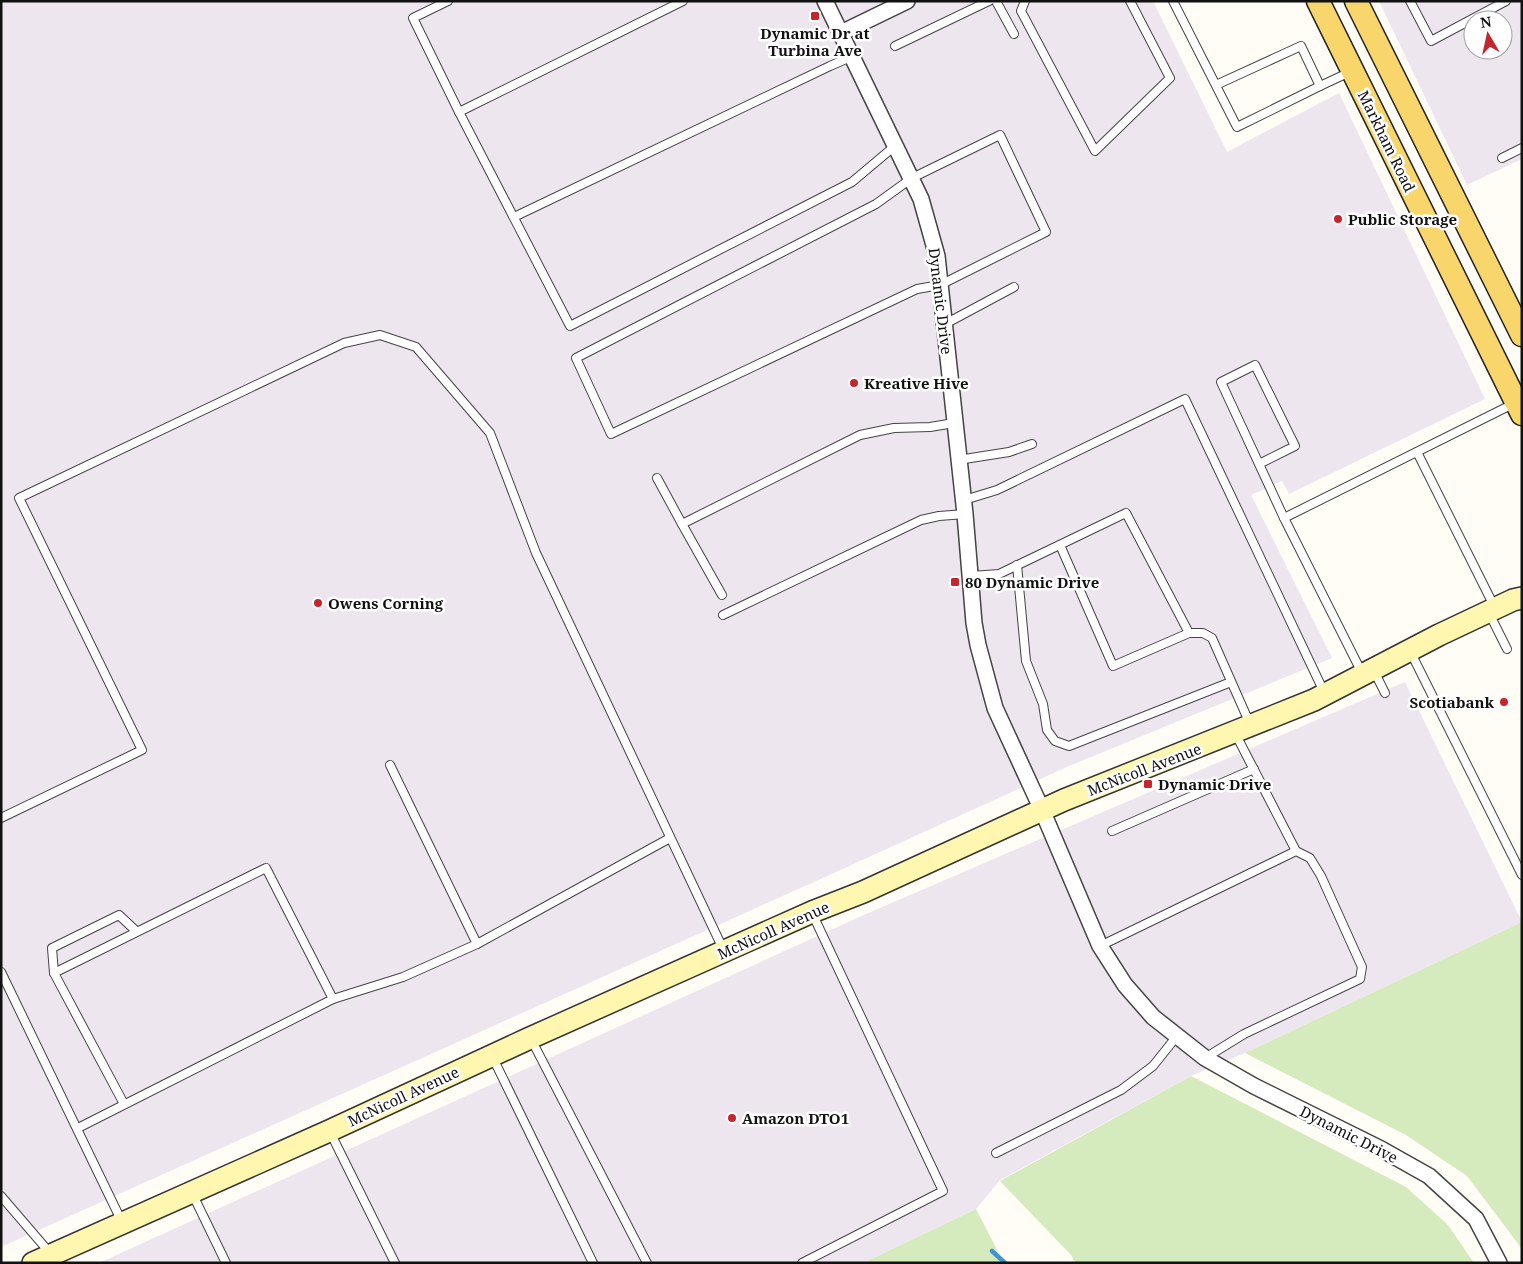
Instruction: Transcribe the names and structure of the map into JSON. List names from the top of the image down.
{
  "streets": {
    "main road": ["Markham Road", "McNicoll Avenue"],
    "street": ["Dynamic Drive"]
  },
  "crossings": [
    ["Dynamic Drive", "McNicoll Avenue"]
  ],
  "places": {
    "transit": ["Dynamic Dr at Turbina Ave", "80 Dynamic Drive", "Dynamic Drive"],
    "other": [
      "Public Storage",
      "Kreative Hive",
      "Owens Corning",
      "Scotiabank",
      "Amazon DTO1"
    ]
  },
  "north": "top"
}
